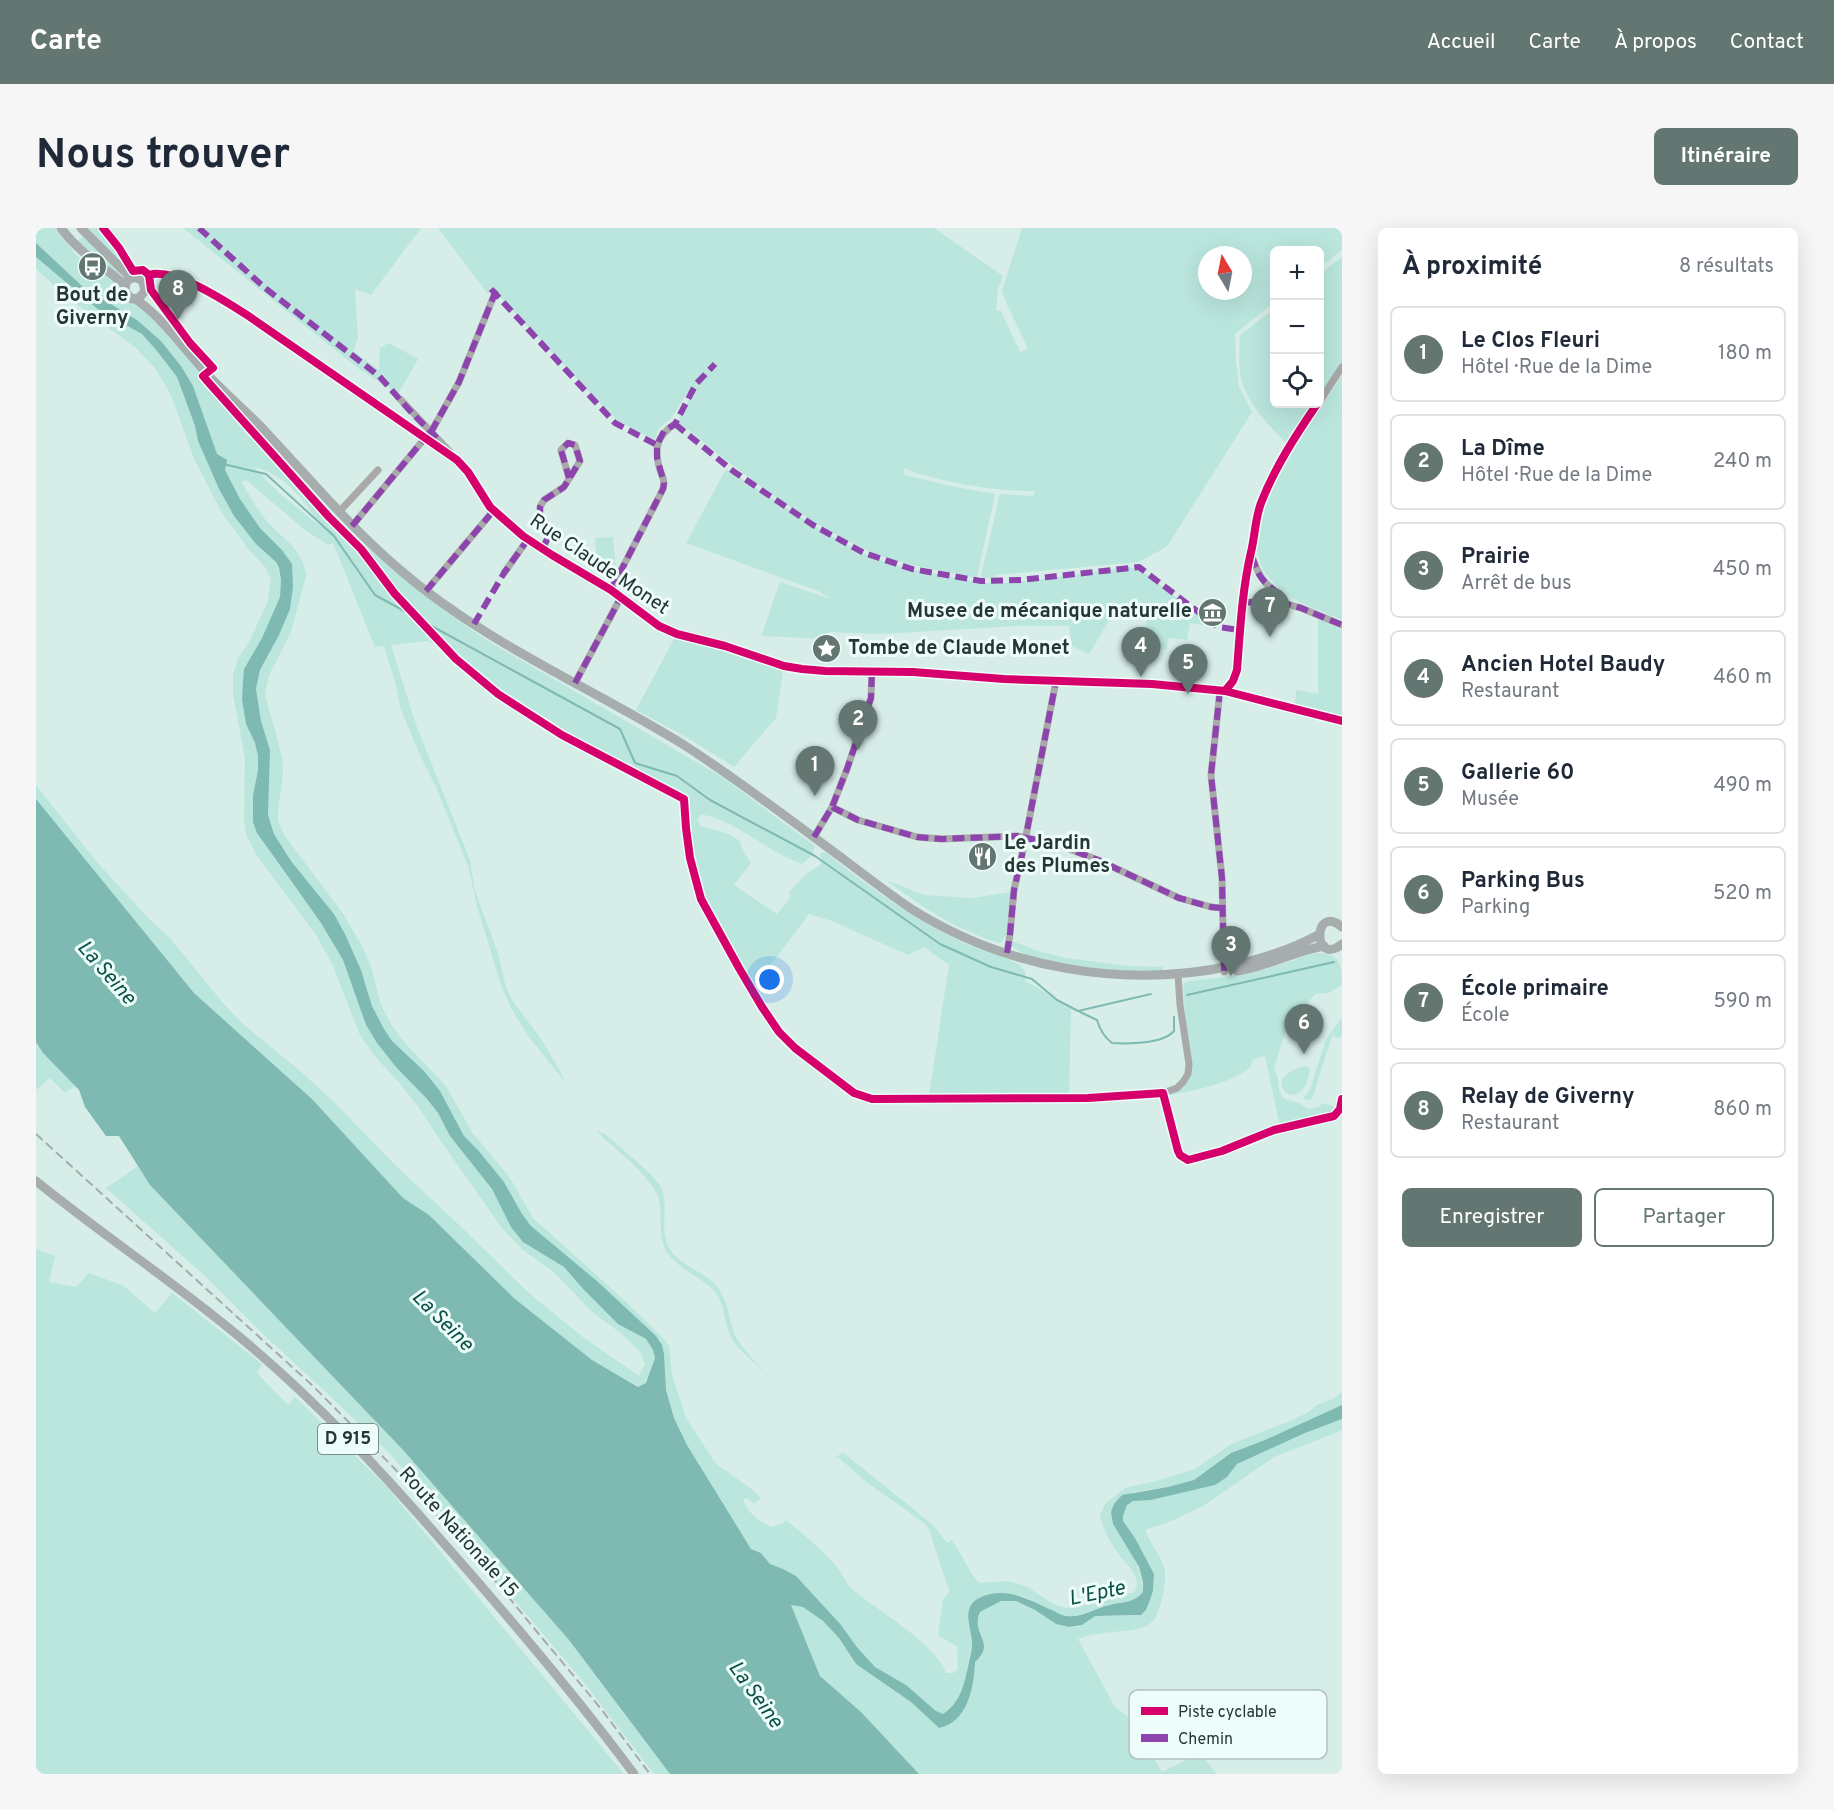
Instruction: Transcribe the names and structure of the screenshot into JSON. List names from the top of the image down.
{
  "streets": {
    "main road": ["D 915", "Route Nationale 15"],
    "street": ["Rue Claude Monet"]
  },
  "water": ["La Seine", "L'Epte"],
  "places": {
    "bus stop": ["Bout de Giverny"],
    "museum": ["Musee de mécanique naturelle"],
    "place": ["Tombe de Claude Monet"],
    "restaurant": ["Le Jardin des Plumes"]
  },
  "legend": ["Piste cyclable", "Chemin"],
  "north": "top",
  "page": {
    "header": "Carte",
    "nav": [
      "Accueil",
      "Carte",
      "À propos",
      "Contact"
    ],
    "buttons": [
      "Itinéraire",
      ["Enregistrer", "Partager"]
    ],
    "title": "Nous trouver",
    "heading": ["À proximité", "8 résultats"],
    "map_buttons": ["+", "−"],
    "pins": [
      "8",
      "7",
      "4",
      "5",
      "2",
      "1",
      "3",
      "6"
    ],
    "list": [
      {
        "mark": "1",
        "name": "Le Clos Fleuri",
        "note": "Hôtel · Rue de la Dime",
        "value": "180 m"
      },
      {
        "mark": "2",
        "name": "La Dîme",
        "note": "Hôtel · Rue de la Dime",
        "value": "240 m"
      },
      {
        "mark": "3",
        "name": "Prairie",
        "note": "Arrêt de bus",
        "value": "450 m"
      },
      {
        "mark": "4",
        "name": "Ancien Hotel Baudy",
        "note": "Restaurant",
        "value": "460 m"
      },
      {
        "mark": "5",
        "name": "Gallerie 60",
        "note": "Musée",
        "value": "490 m"
      },
      {
        "mark": "6",
        "name": "Parking Bus",
        "note": "Parking",
        "value": "520 m"
      },
      {
        "mark": "7",
        "name": "École primaire",
        "note": "École",
        "value": "590 m"
      },
      {
        "mark": "8",
        "name": "Relay de Giverny",
        "note": "Restaurant",
        "value": "860 m"
      }
    ]
  }
}
